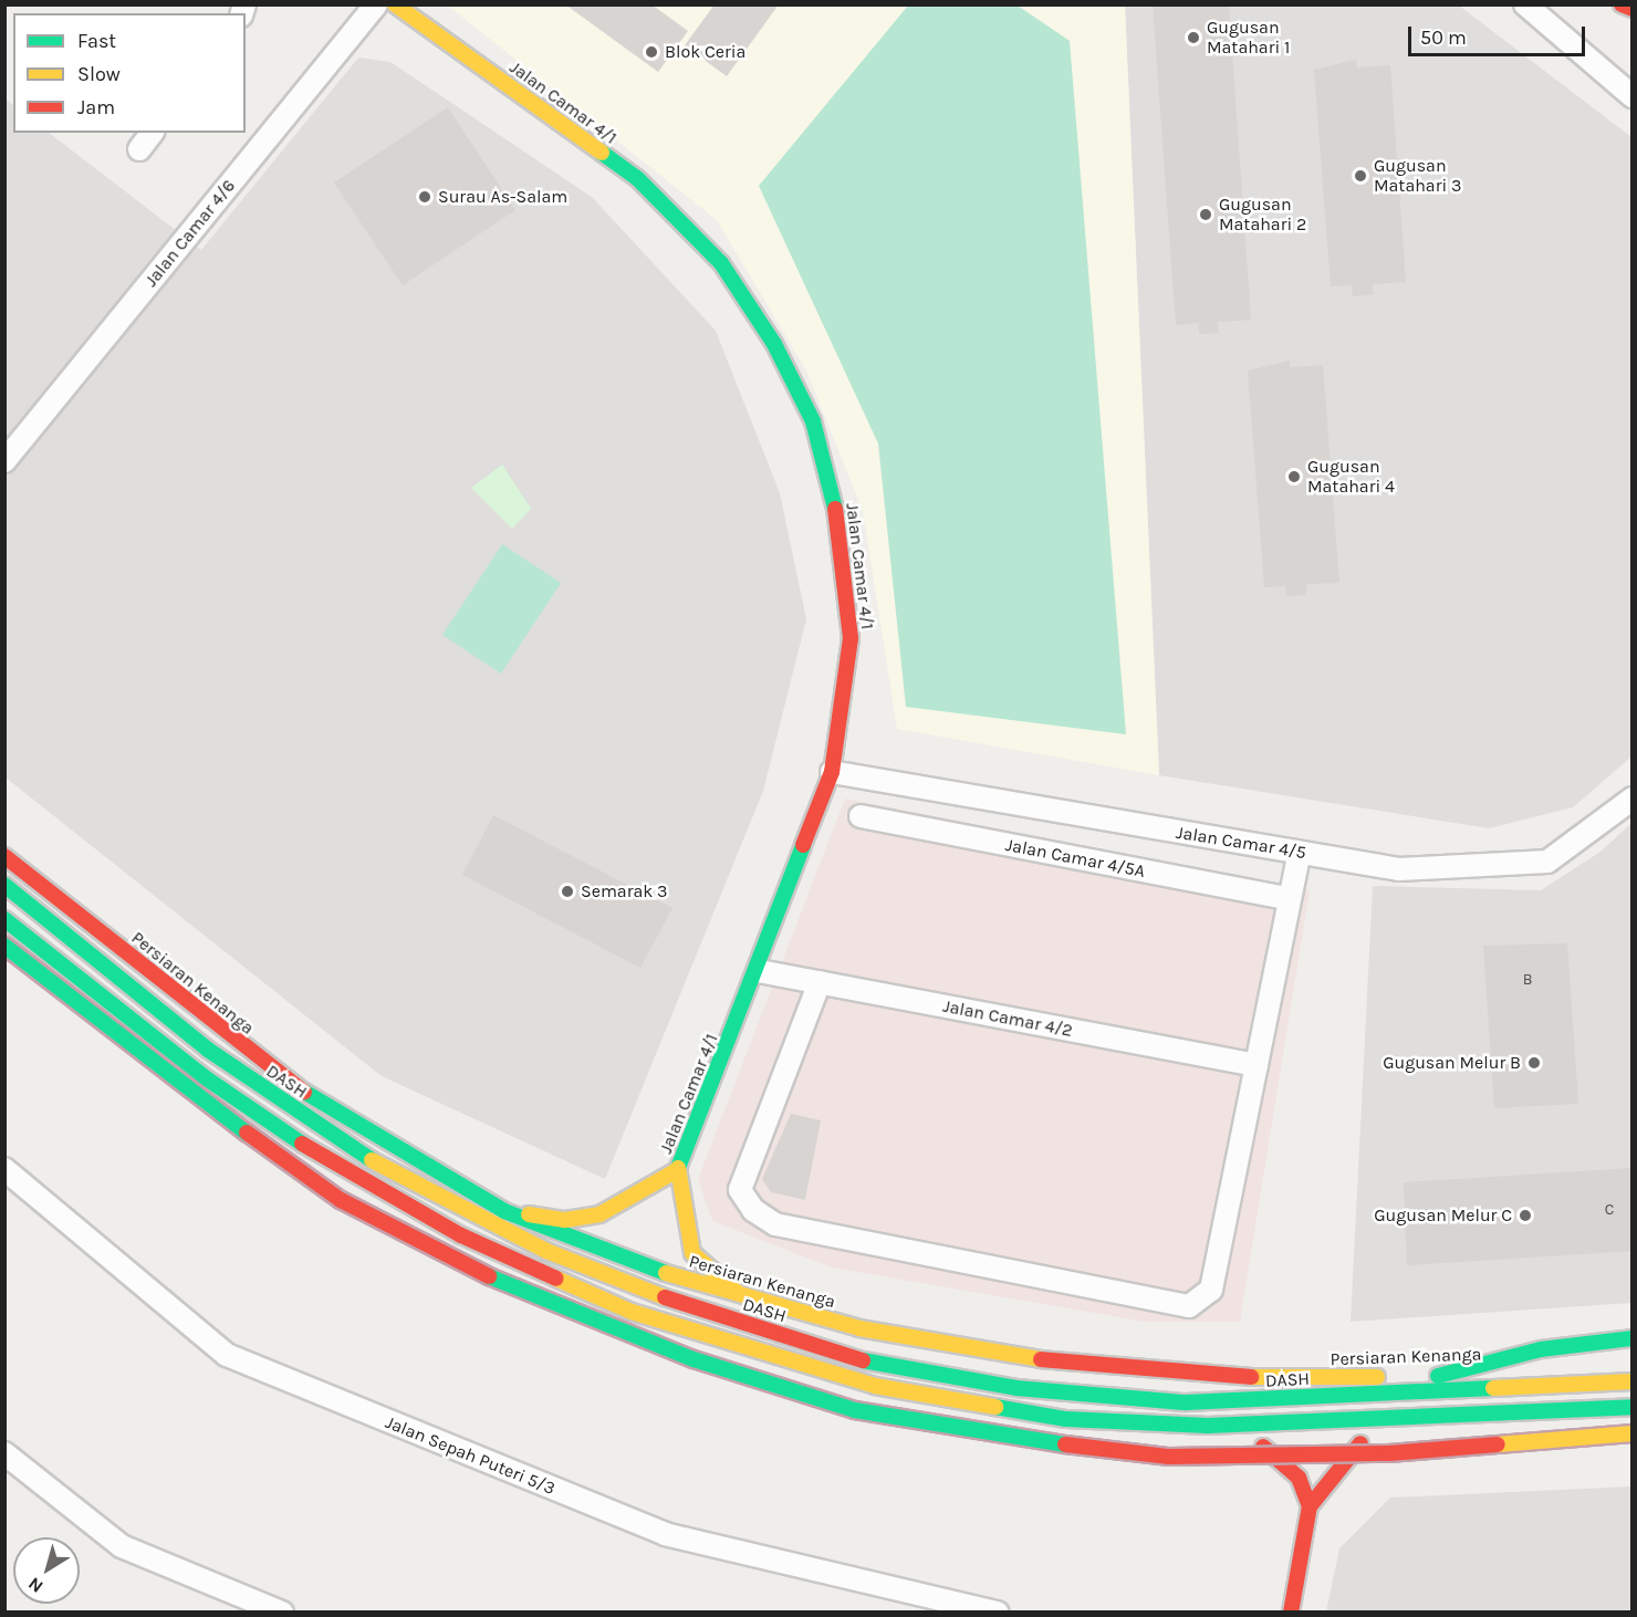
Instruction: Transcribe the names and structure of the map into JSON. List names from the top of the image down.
{
  "streets": {
    "main road": ["Jalan Camar 4/1", "Persiaran Kenanga", "DASH"],
    "street": [
      "Jalan Camar 4/6",
      "Jalan Camar 4/5",
      "Jalan Camar 4/5A",
      "Jalan Camar 4/2",
      "Jalan Sepah Puteri 5/3"
    ]
  },
  "crossings": [
    ["Jalan Camar 4/1", "Jalan Camar 4/5"],
    ["Jalan Camar 4/1", "Persiaran Kenanga"],
    ["Jalan Camar 4/1", "Jalan Camar 4/2"]
  ],
  "places": [
    "Gugusan Matahari 1",
    "Blok Ceria",
    "Gugusan Matahari 3",
    "Surau As-Salam",
    "Gugusan Matahari 2",
    "Gugusan Matahari 4",
    "Semarak 3",
    "Gugusan Melur B",
    "Gugusan Melur C"
  ],
  "house_numbers": ["B", "C"],
  "legend": ["Fast", "Slow", "Jam"],
  "scale_bar": "50 m",
  "north": "bottom left"
}
